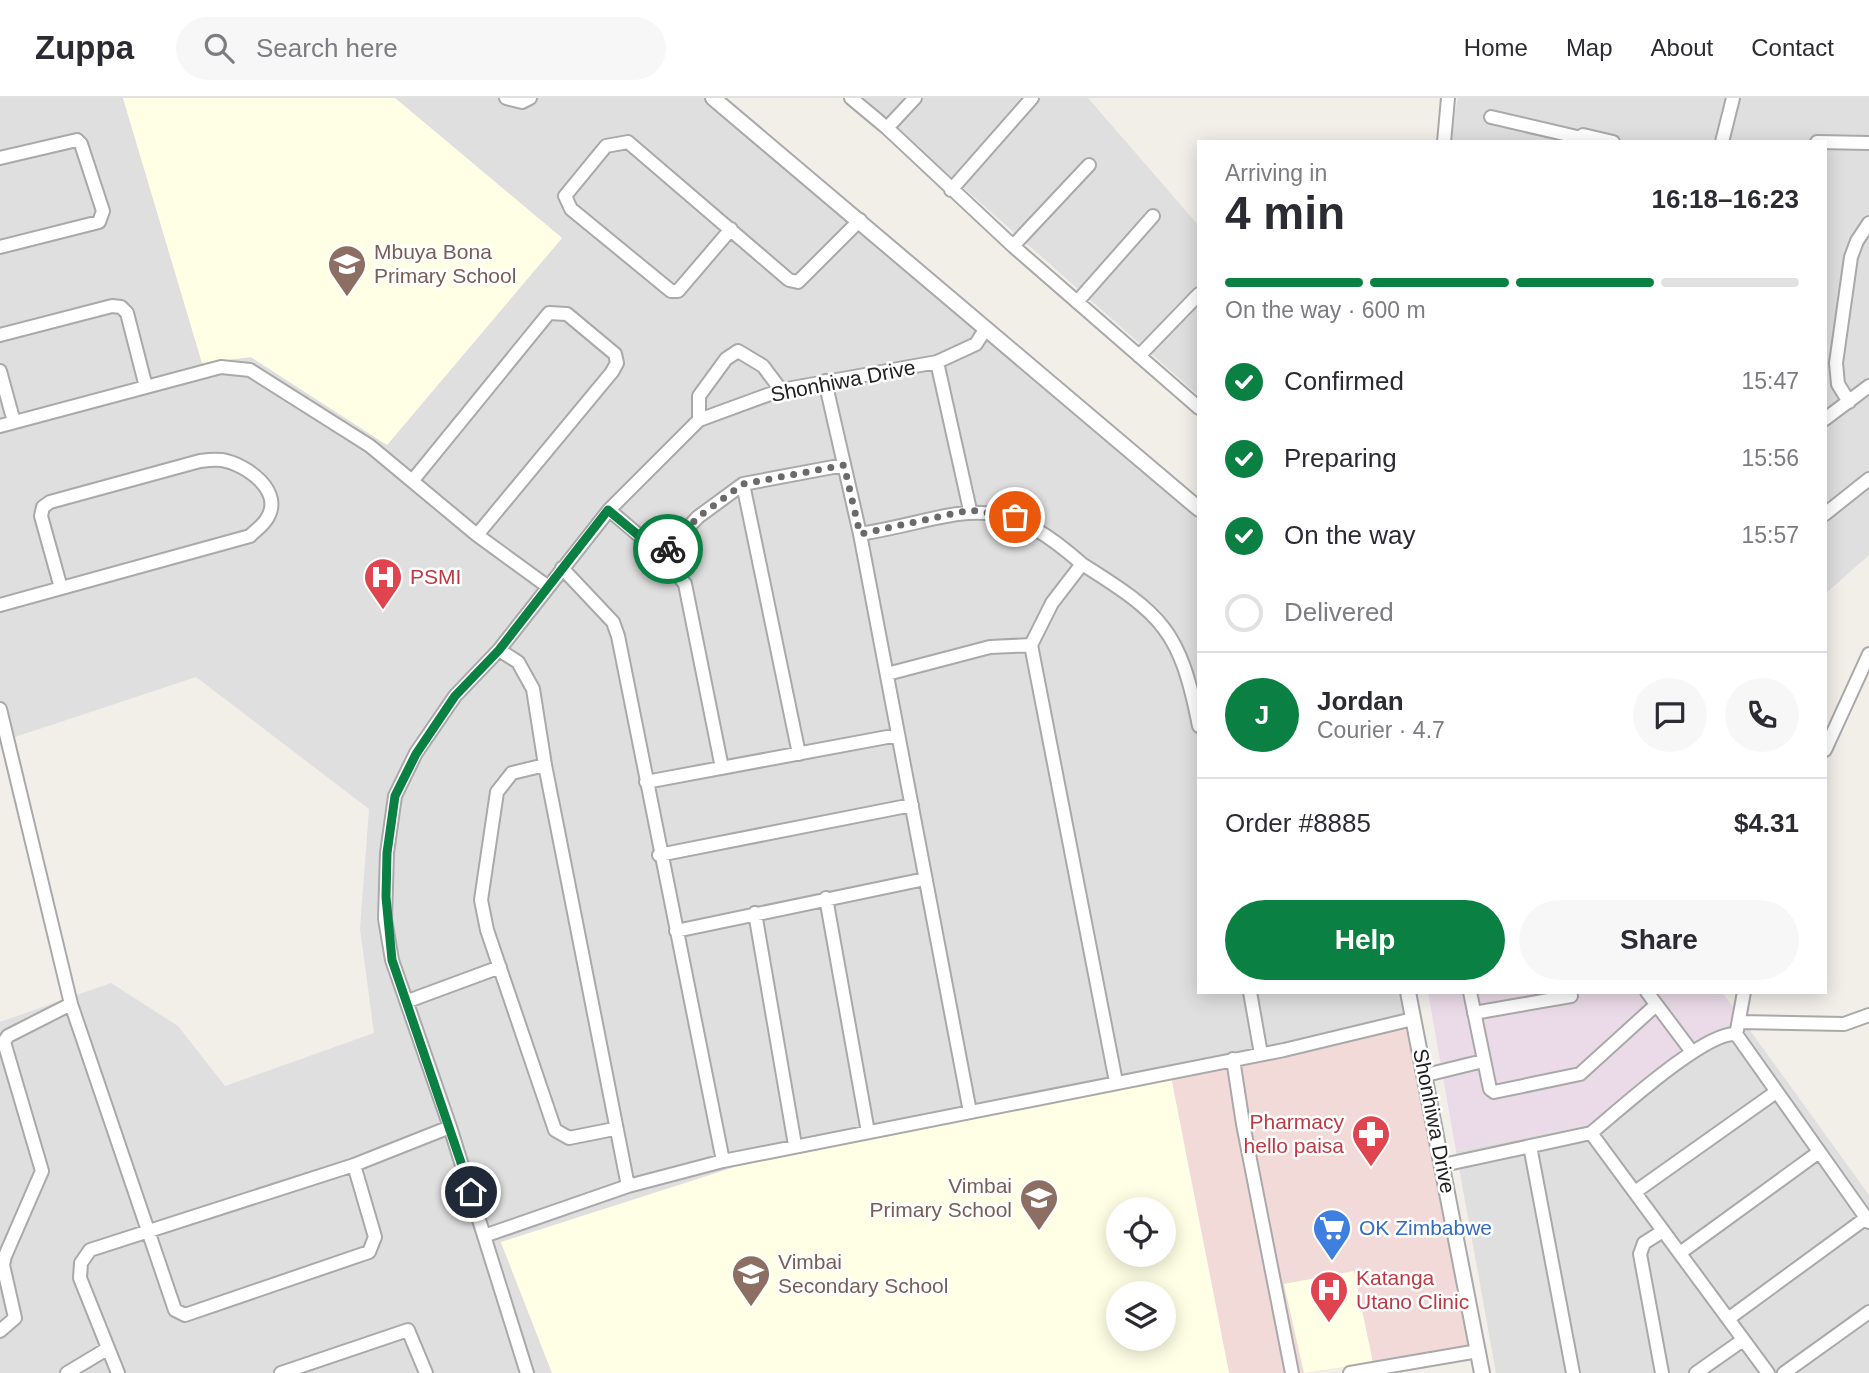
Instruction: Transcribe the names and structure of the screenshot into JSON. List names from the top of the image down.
{
  "streets": {
    "street": ["Shonhiwa Drive"]
  },
  "places": {
    "school or university": ["Mbuya Bona Primary School", "Vimbai Primary School", "Vimbai Secondary School"],
    "hospital": ["PSMI", "Katanga Utano Clinic"],
    "pharmacy": ["Pharmacy hello paisa"],
    "supermarket": ["OK Zimbabwe"]
  },
  "page": {
    "header": "Zuppa",
    "search": "Search here",
    "nav": [
      "Home",
      "Map",
      "About",
      "Contact"
    ],
    "heading": ["4 min", "Arriving in", "16:18–16:23"],
    "panel": [
      "Jordan",
      "Courier · 4.7",
      "Order #8885",
      "$4.31"
    ],
    "bar": "On the way · 600 m",
    "list": [
      ["Confirmed", "15:47"],
      ["Preparing", "15:56"],
      ["On the way", "15:57"],
      "Delivered"
    ],
    "round": "J",
    "buttons": ["Help", "Share"]
  }
}
